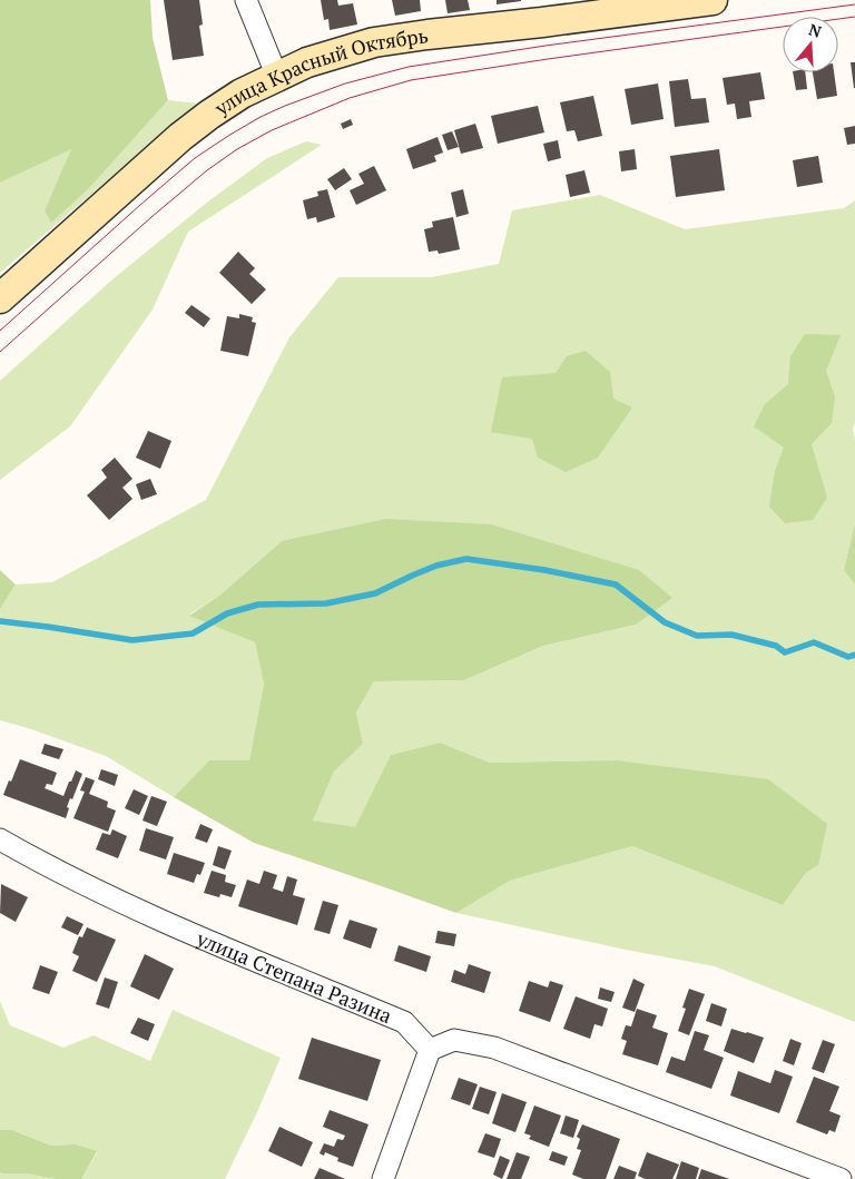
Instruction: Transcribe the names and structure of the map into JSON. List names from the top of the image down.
{
  "streets": {
    "main road": ["улица Красный Октябрь"],
    "street": ["улица Степана Разина"]
  },
  "north": "top"
}
